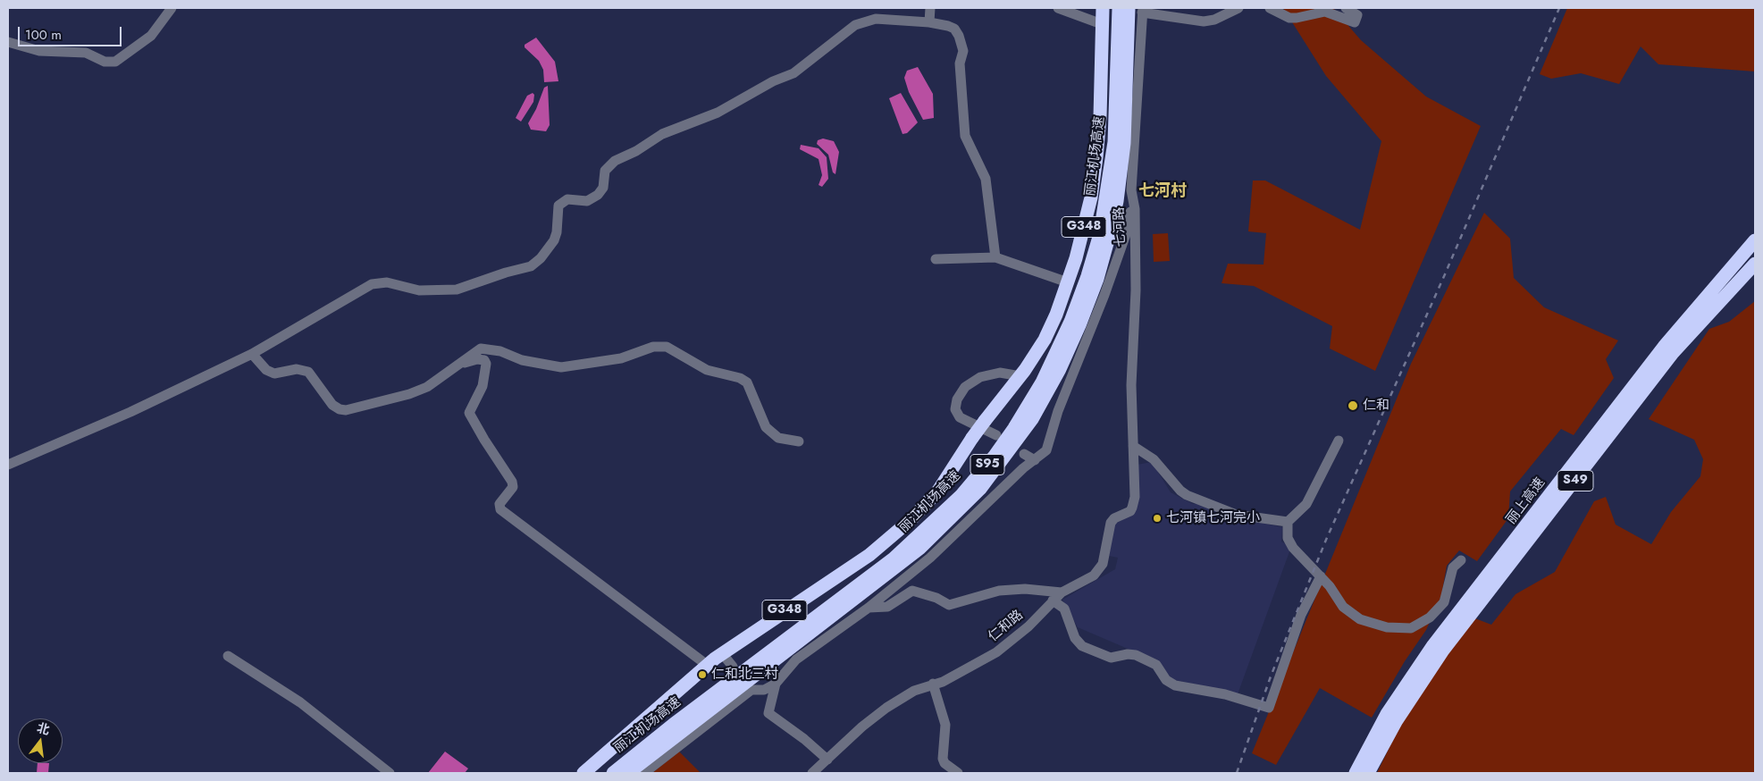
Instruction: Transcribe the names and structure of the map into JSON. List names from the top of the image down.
{
  "streets": {
    "highway": [
      "丽江机场高速",
      "G348",
      "S95",
      "S49",
      "丽上高速"
    ],
    "street": ["七河路", "仁和路"]
  },
  "crossings": [
    ["七河路", "仁和路"]
  ],
  "districts": ["七河村"],
  "places": ["仁和", "七河镇七河完小", "仁和北三村"],
  "scale_bar": "100 m",
  "north": "top"
}
